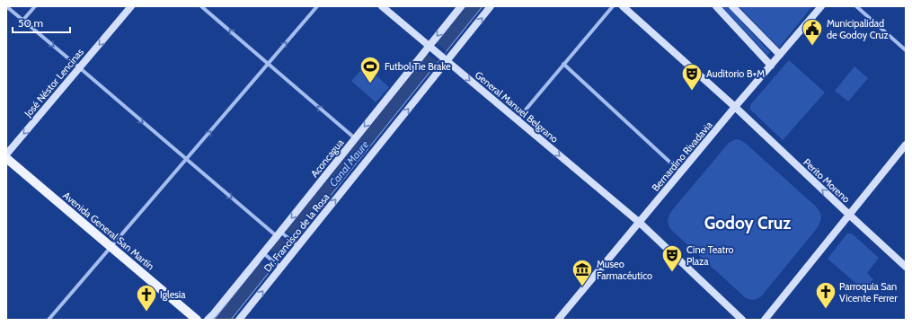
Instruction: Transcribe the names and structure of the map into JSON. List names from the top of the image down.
{
  "streets": {
    "main road": ["Avenida General San Martín"],
    "street": [
      "José Néstor Lencinas",
      "General Manuel Belgrano",
      "Bernardino Rivadavia",
      "Aconcagua",
      "Perito Moreno",
      "Dr. Francisco de la Rosa"
    ]
  },
  "crossings": [
    ["General Manuel Belgrano", "Bernardino Rivadavia"],
    ["General Manuel Belgrano", "Aconcagua"],
    ["General Manuel Belgrano", "Dr. Francisco de la Rosa"],
    ["Bernardino Rivadavia", "Perito Moreno"]
  ],
  "one_way": [
    "José Néstor Lencinas",
    "General Manuel Belgrano",
    "Aconcagua",
    "Perito Moreno",
    "Dr. Francisco de la Rosa"
  ],
  "districts": ["Godoy Cruz"],
  "water": ["Canal Maure"],
  "places": {
    "public building": ["Municipalidad de Godoy Cruz"],
    "sports": ["Futbol Tie Brake"],
    "theatre": ["Auditorio B+M", "Cine Teatro Plaza"],
    "museum": ["Museo Farmacéutico"],
    "church": ["Parroquia San Vicente Ferrer", "Iglesia"]
  },
  "scale_bar": "50 m"
}
